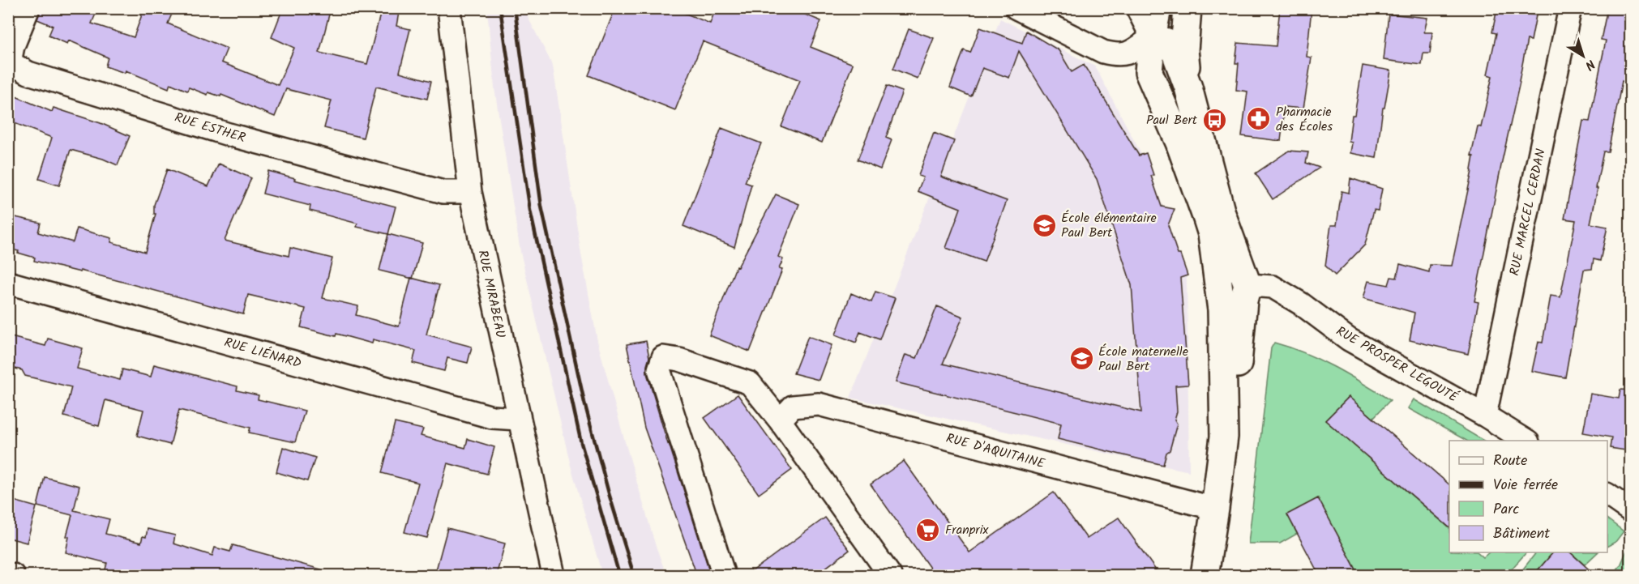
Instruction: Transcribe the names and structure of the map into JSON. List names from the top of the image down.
{
  "streets": {
    "street": [
      "RUE ESTHER",
      "RUE MARCEL CERDAN",
      "RUE MIRABEAU",
      "RUE LIÉNARD",
      "RUE PROSPER LEGOUTÉ",
      "RUE D'AQUITAINE"
    ]
  },
  "crossings": [
    ["RUE ESTHER", "RUE MIRABEAU"],
    ["RUE MARCEL CERDAN", "RUE PROSPER LEGOUTÉ"],
    ["RUE MIRABEAU", "RUE LIÉNARD"]
  ],
  "places": {
    "pharmacy": ["Pharmacie des Écoles"],
    "bus stop": ["Paul Bert"],
    "school or university": ["École élémentaire Paul Bert", "École maternelle Paul Bert"],
    "supermarket": ["Franprix"]
  },
  "legend": [
    "Route",
    "Voie ferrée",
    "Parc",
    "Bâtiment"
  ],
  "north": "bottom right"
}
